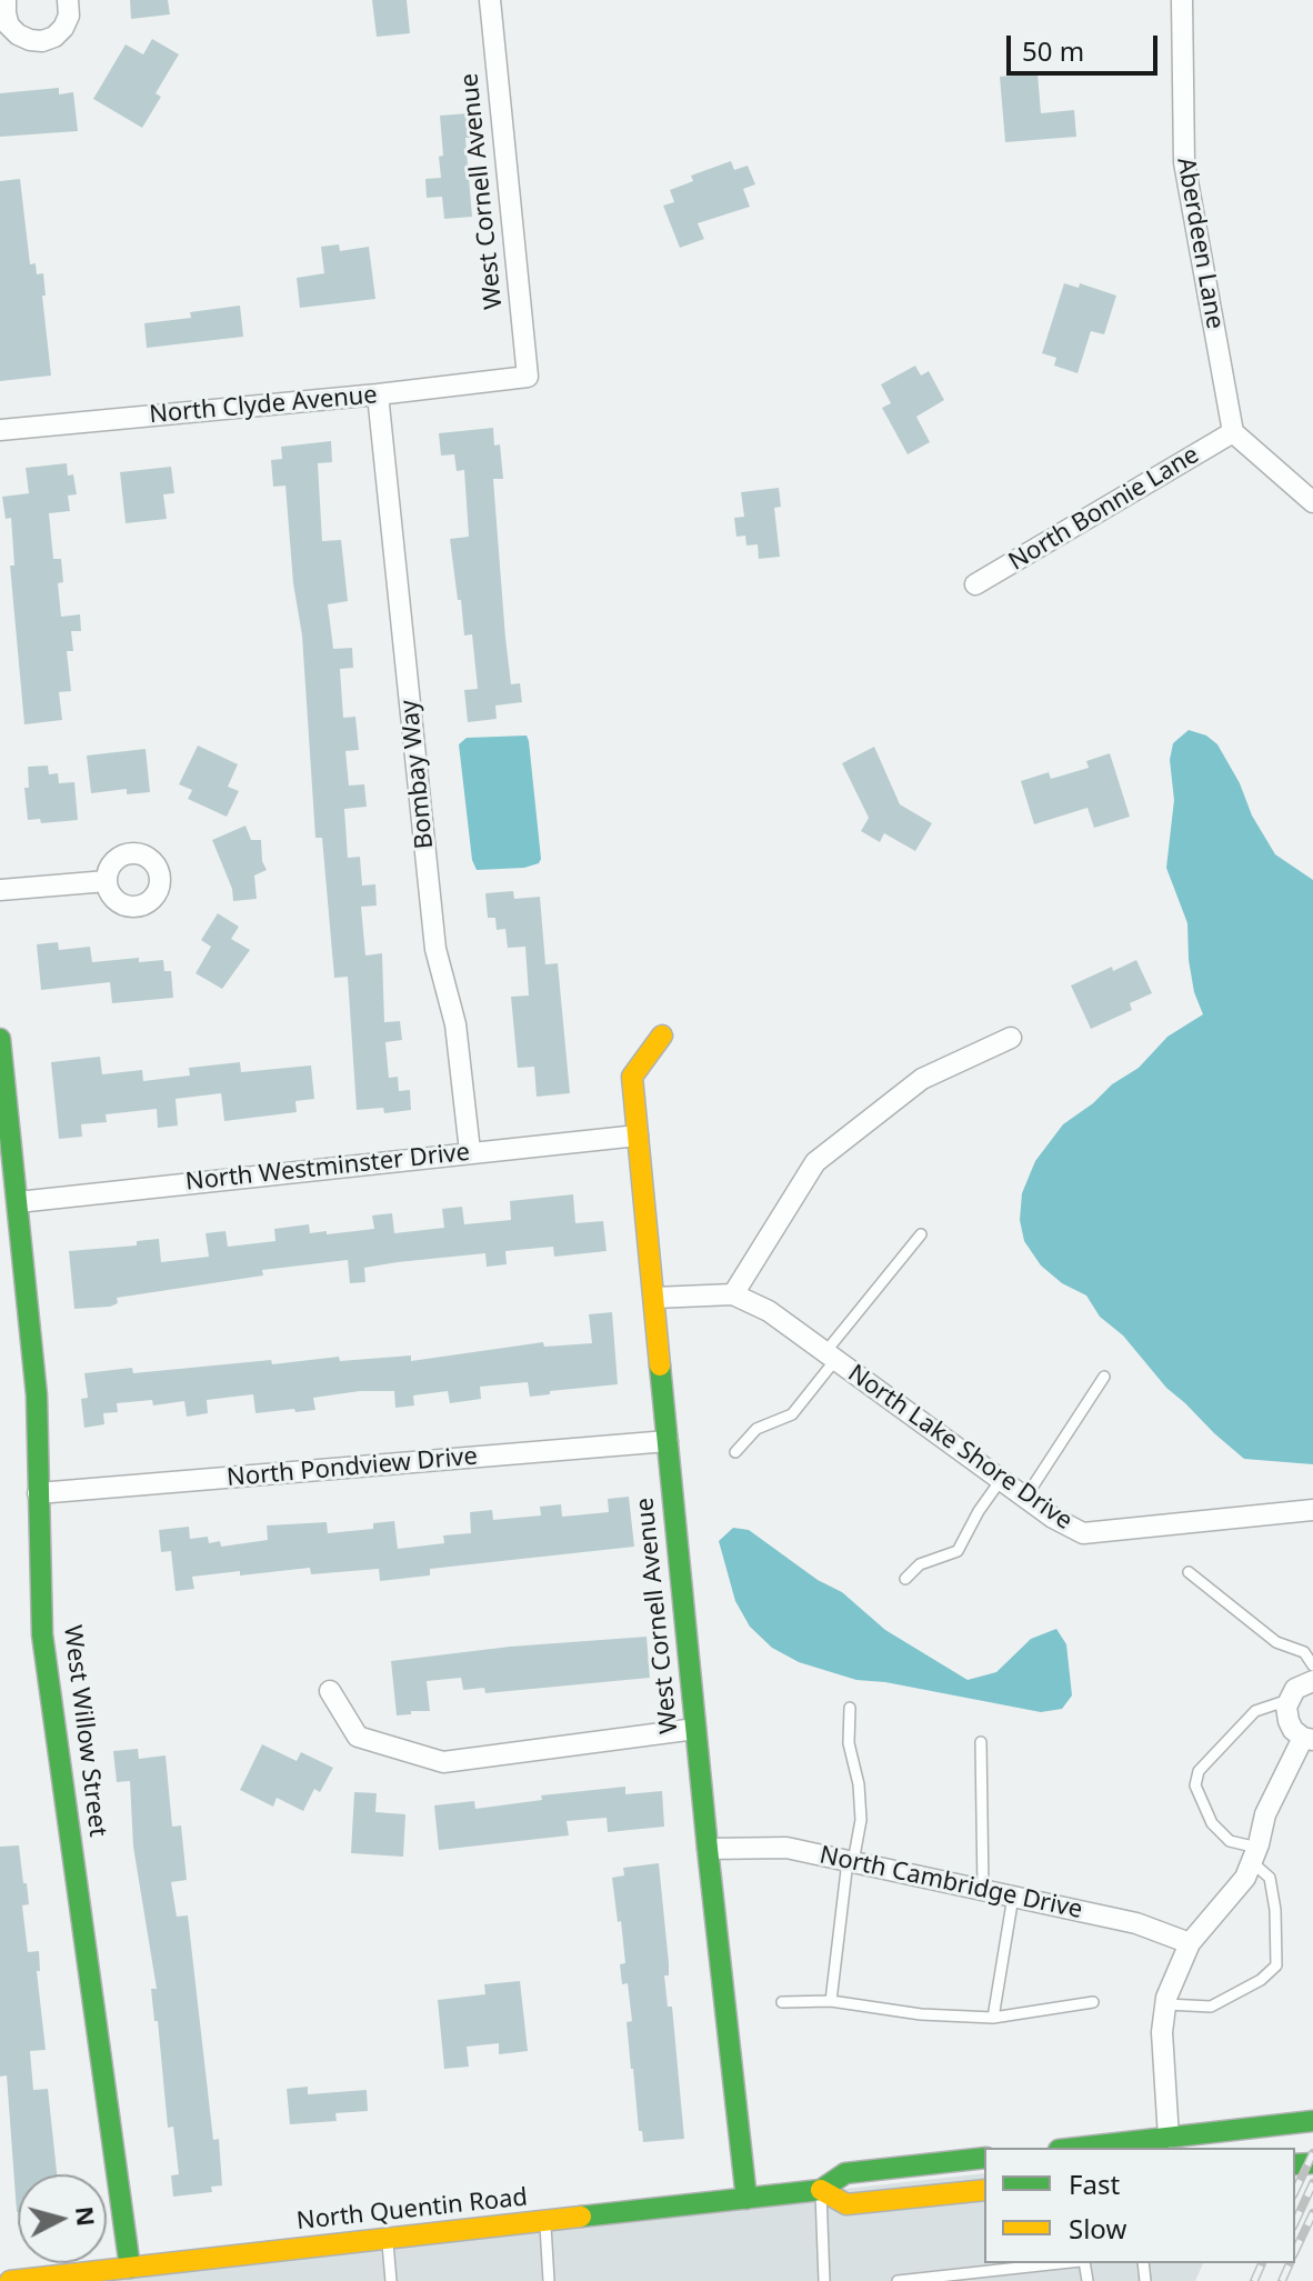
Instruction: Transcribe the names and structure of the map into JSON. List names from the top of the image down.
{
  "streets": {
    "street": [
      "West Cornell Avenue",
      "Aberdeen Lane",
      "North Clyde Avenue",
      "North Bonnie Lane",
      "Bombay Way",
      "North Westminster Drive",
      "North Lake Shore Drive",
      "North Pondview Drive",
      "West Willow Street",
      "North Cambridge Drive",
      "North Quentin Road"
    ]
  },
  "crossings": [
    ["West Cornell Avenue", "North Clyde Avenue"],
    ["West Cornell Avenue", "North Westminster Drive"],
    ["West Cornell Avenue", "North Lake Shore Drive"],
    ["West Cornell Avenue", "North Pondview Drive"],
    ["West Cornell Avenue", "North Cambridge Drive"],
    ["West Cornell Avenue", "North Quentin Road"],
    ["Aberdeen Lane", "North Bonnie Lane"],
    ["North Clyde Avenue", "Bombay Way"],
    ["Bombay Way", "North Westminster Drive"],
    ["North Westminster Drive", "West Willow Street"],
    ["North Pondview Drive", "West Willow Street"],
    ["West Willow Street", "North Quentin Road"]
  ],
  "legend": ["Fast", "Slow"],
  "scale_bar": "50 m",
  "north": "right"
}
